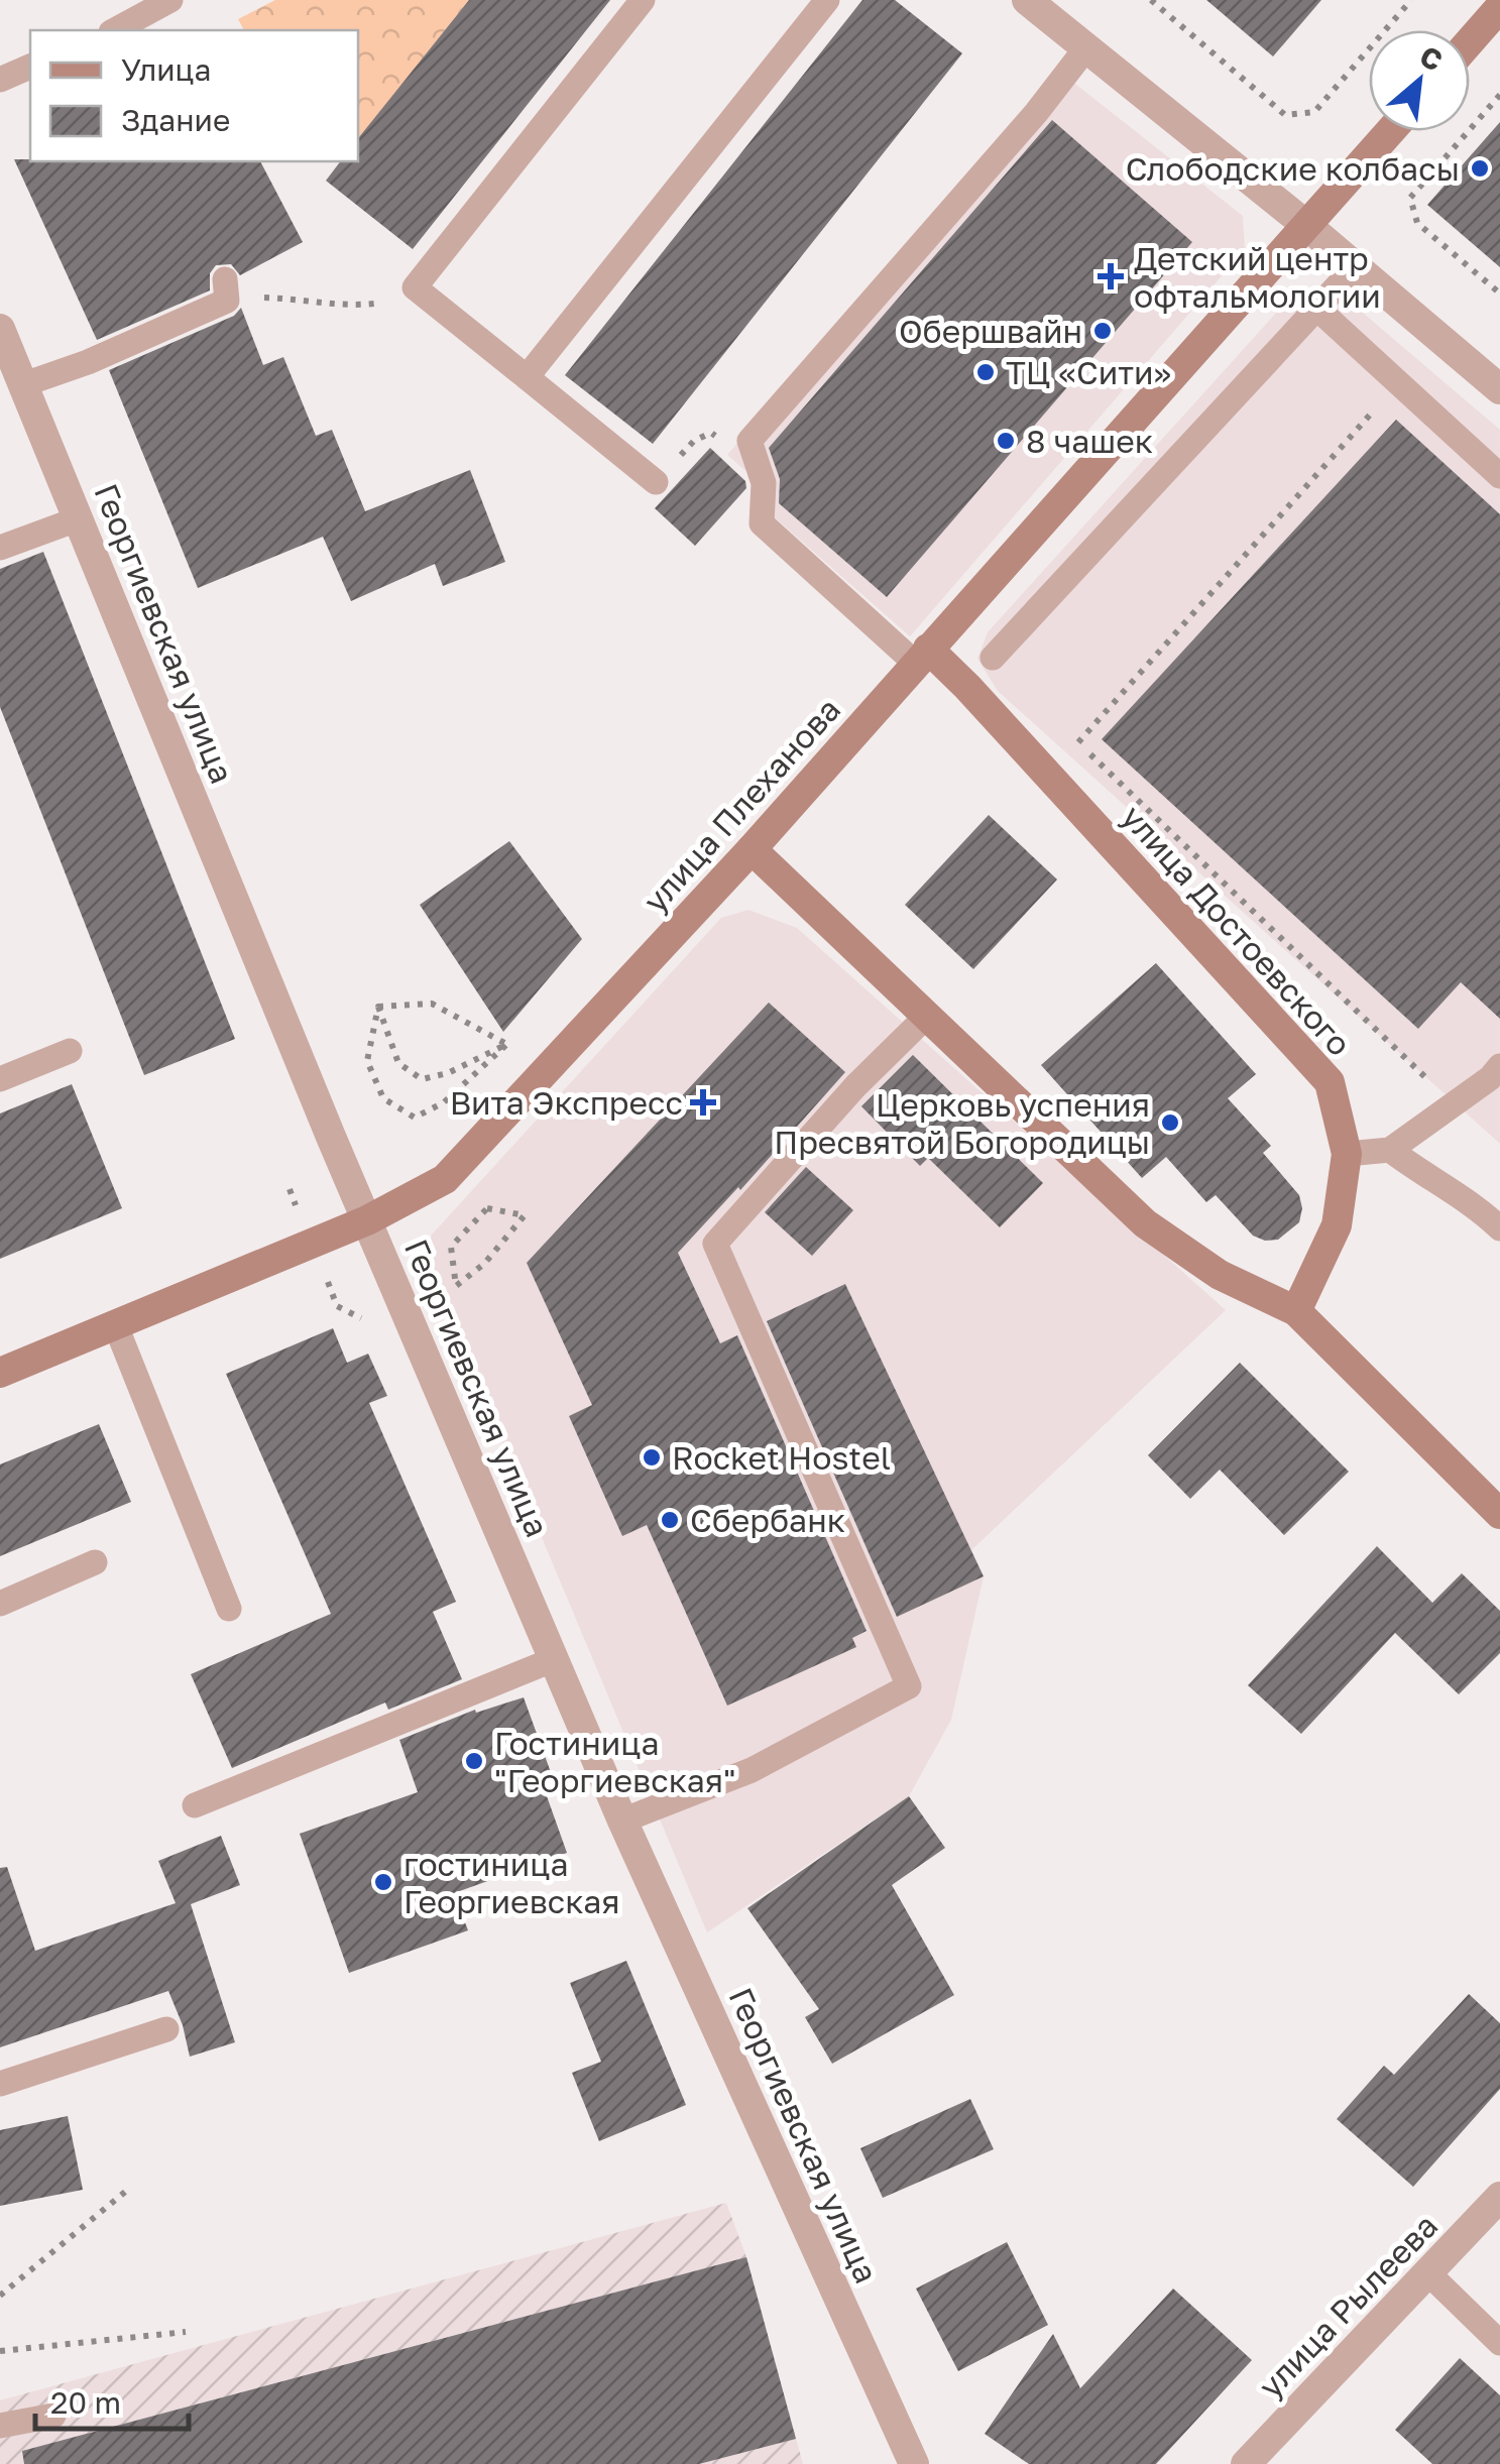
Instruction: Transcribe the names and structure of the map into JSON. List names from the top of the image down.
{
  "streets": {
    "street": [
      "Георгиевская улица",
      "улица Плеханова",
      "улица Достоевского",
      "улица Рылеева"
    ]
  },
  "crossings": [
    ["Георгиевская улица", "улица Плеханова"],
    ["улица Плеханова", "улица Достоевского"]
  ],
  "places": {
    "other": [
      "Слободские колбасы",
      "Обершвайн",
      "ТЦ «Сити»",
      "8 чашек",
      "Церковь успения Пресвятой Богородицы",
      "Rocket Hostel",
      "Сбербанк",
      "Гостиница \"Георгиевская\"",
      "гостиница Георгиевская"
    ],
    "health": ["Детский центр офтальмологии", "Вита Экспресс"]
  },
  "legend": ["Улица", "Здание"],
  "scale_bar": "20 m",
  "north": "top right"
}
